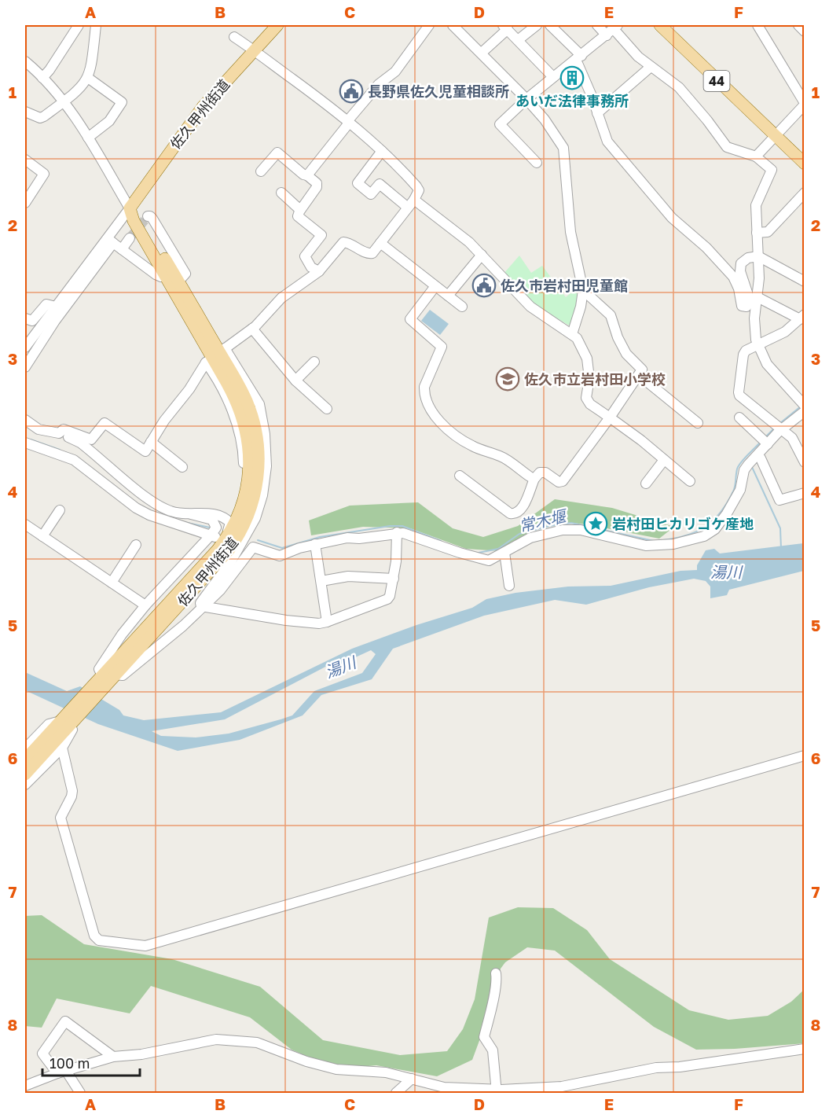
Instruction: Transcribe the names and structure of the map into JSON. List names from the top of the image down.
{
  "streets": {
    "main road": ["44", "佐久甲州街道"]
  },
  "water": ["常木堰", "湯川"],
  "places": {
    "building": ["あいだ法律事務所"],
    "public building": ["長野県佐久児童相談所", "佐久市岩村田児童館"],
    "school or university": ["佐久市立岩村田小学校"],
    "place": ["岩村田ヒカリゴケ産地"]
  },
  "scale_bar": "100 m",
  "grid": {
    "columns": [
      "A",
      "B",
      "C",
      "D",
      "E",
      "F"
    ],
    "rows": [
      "1",
      "2",
      "3",
      "4",
      "5",
      "6",
      "7",
      "8"
    ]
  }
}
